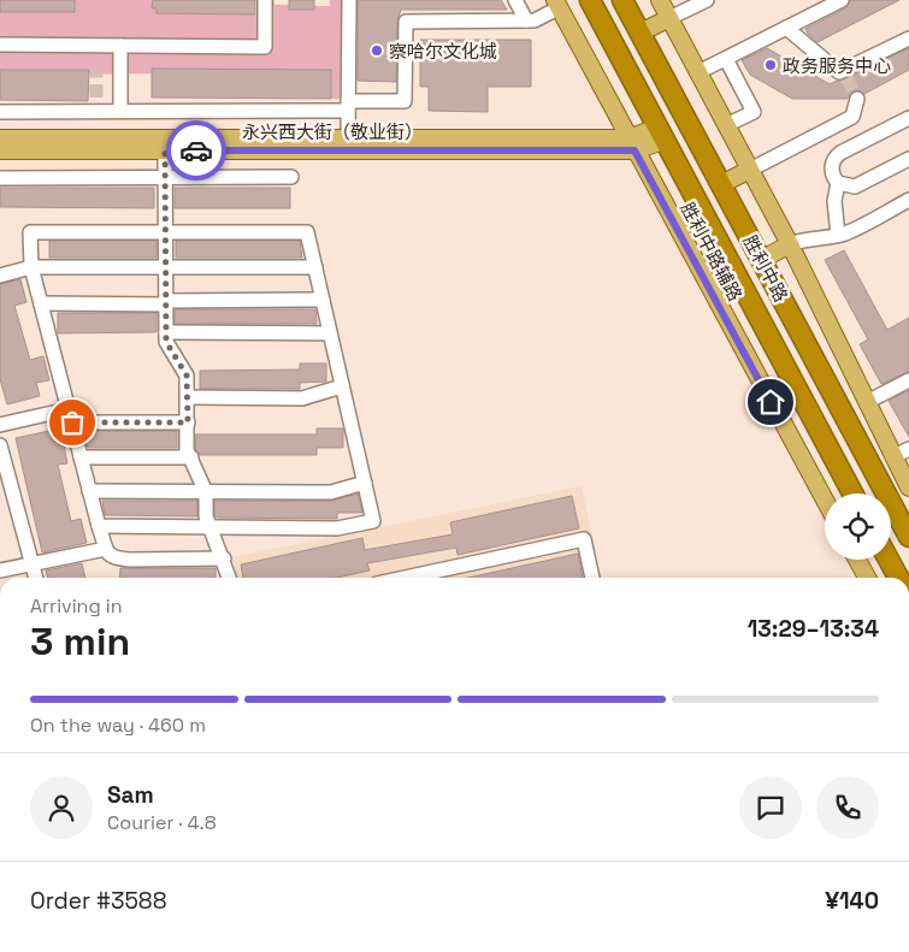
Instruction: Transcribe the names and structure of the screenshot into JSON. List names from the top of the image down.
{
  "streets": {
    "highway": ["胜利中路"],
    "main road": ["永兴西大街（敬业街）", "胜利中路辅路"]
  },
  "crossings": [
    ["永兴西大街（敬业街）", "胜利中路辅路"],
    ["永兴西大街（敬业街）", "胜利中路"]
  ],
  "places": ["察哈尔文化城", "政务服务中心"],
  "page": {
    "heading": ["3 min", "Arriving in", "13:29–13:34"],
    "panel": [
      "Sam",
      "Courier · 4.8",
      "Order #3588",
      "¥140"
    ],
    "bar": "On the way · 460 m"
  }
}
